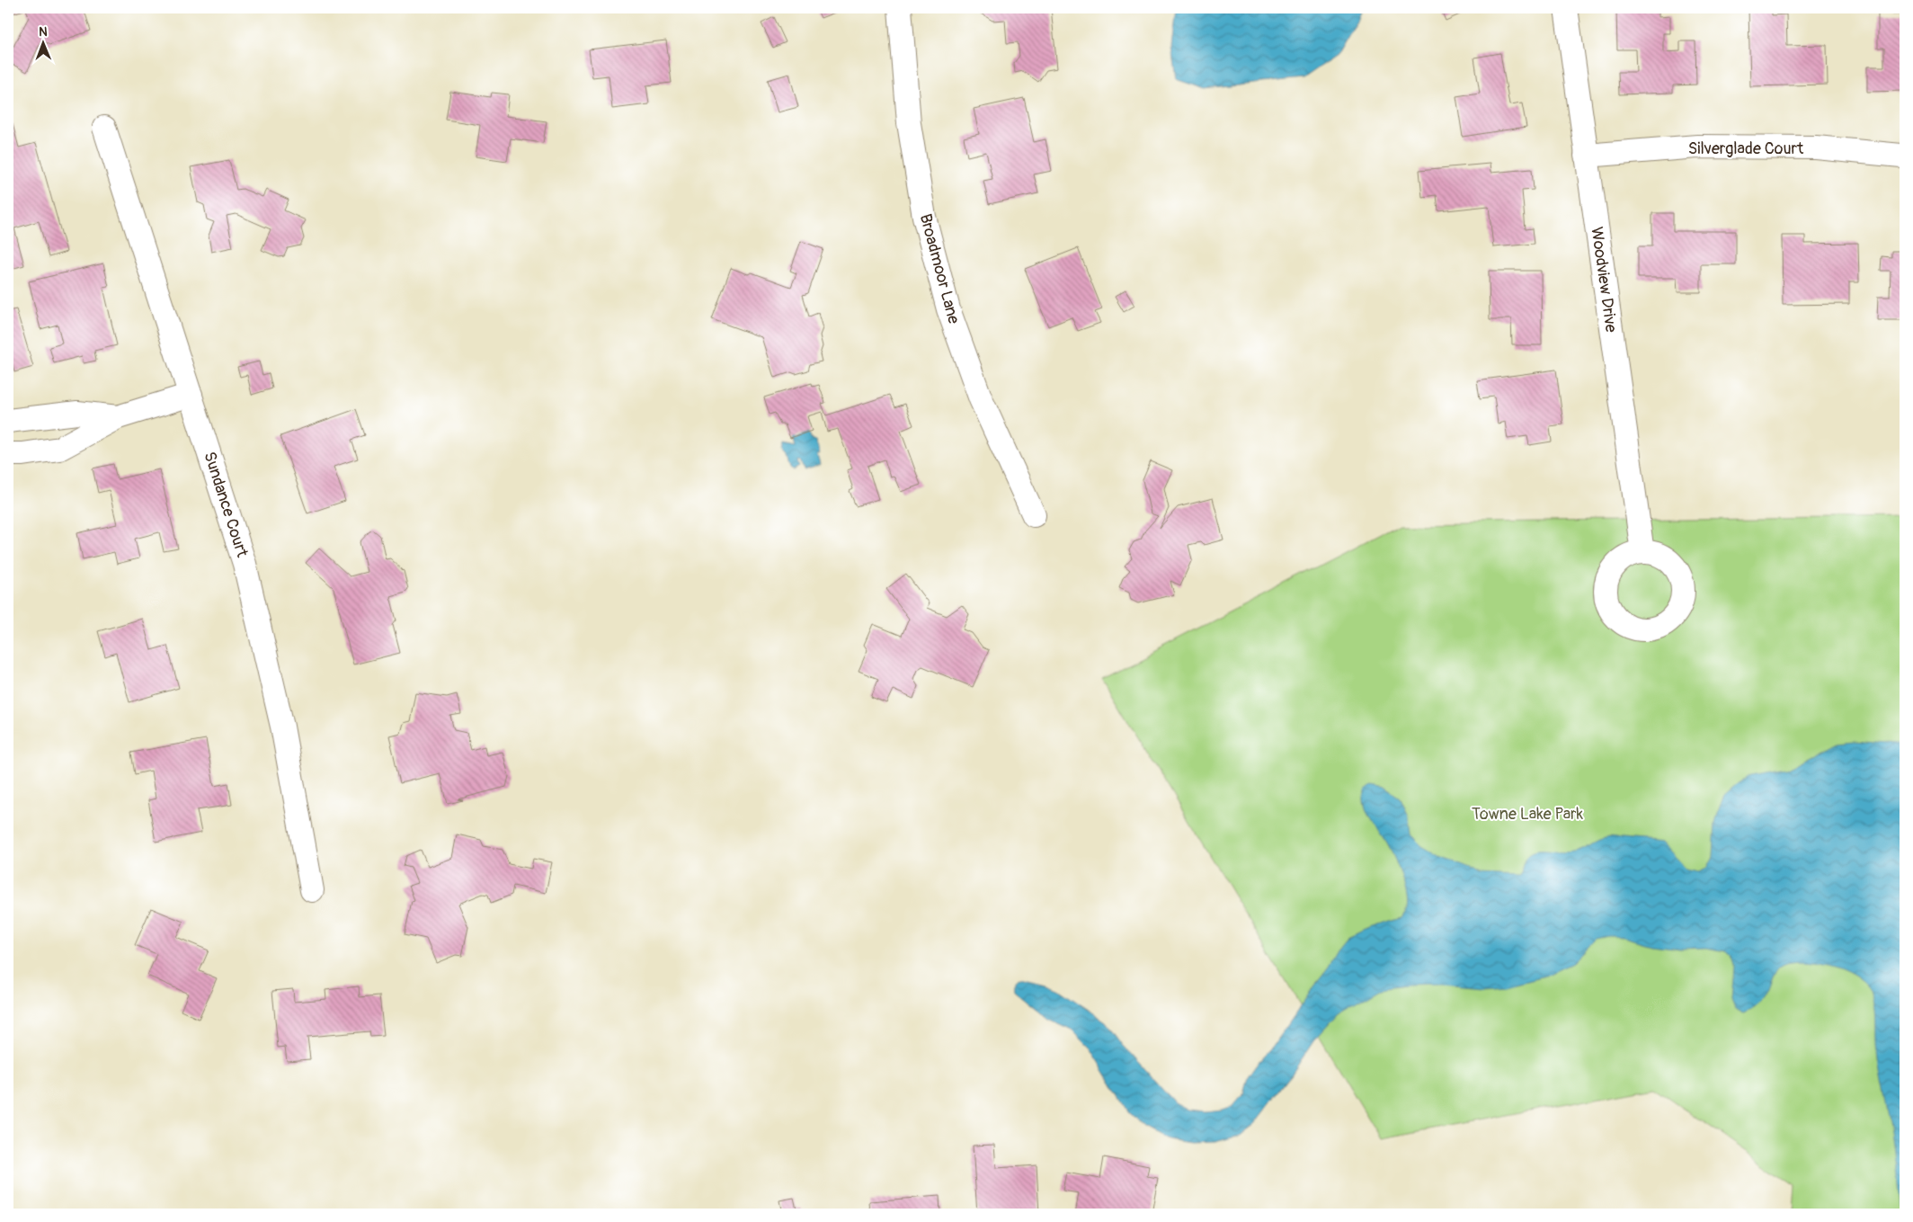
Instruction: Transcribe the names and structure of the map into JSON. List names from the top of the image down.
{
  "streets": {
    "street": [
      "Silverglade Court",
      "Broadmoor Lane",
      "Woodview Drive",
      "Sundance Court"
    ]
  },
  "crossings": [
    ["Silverglade Court", "Woodview Drive"]
  ],
  "parks": ["Towne Lake Park"],
  "north": "top"
}
